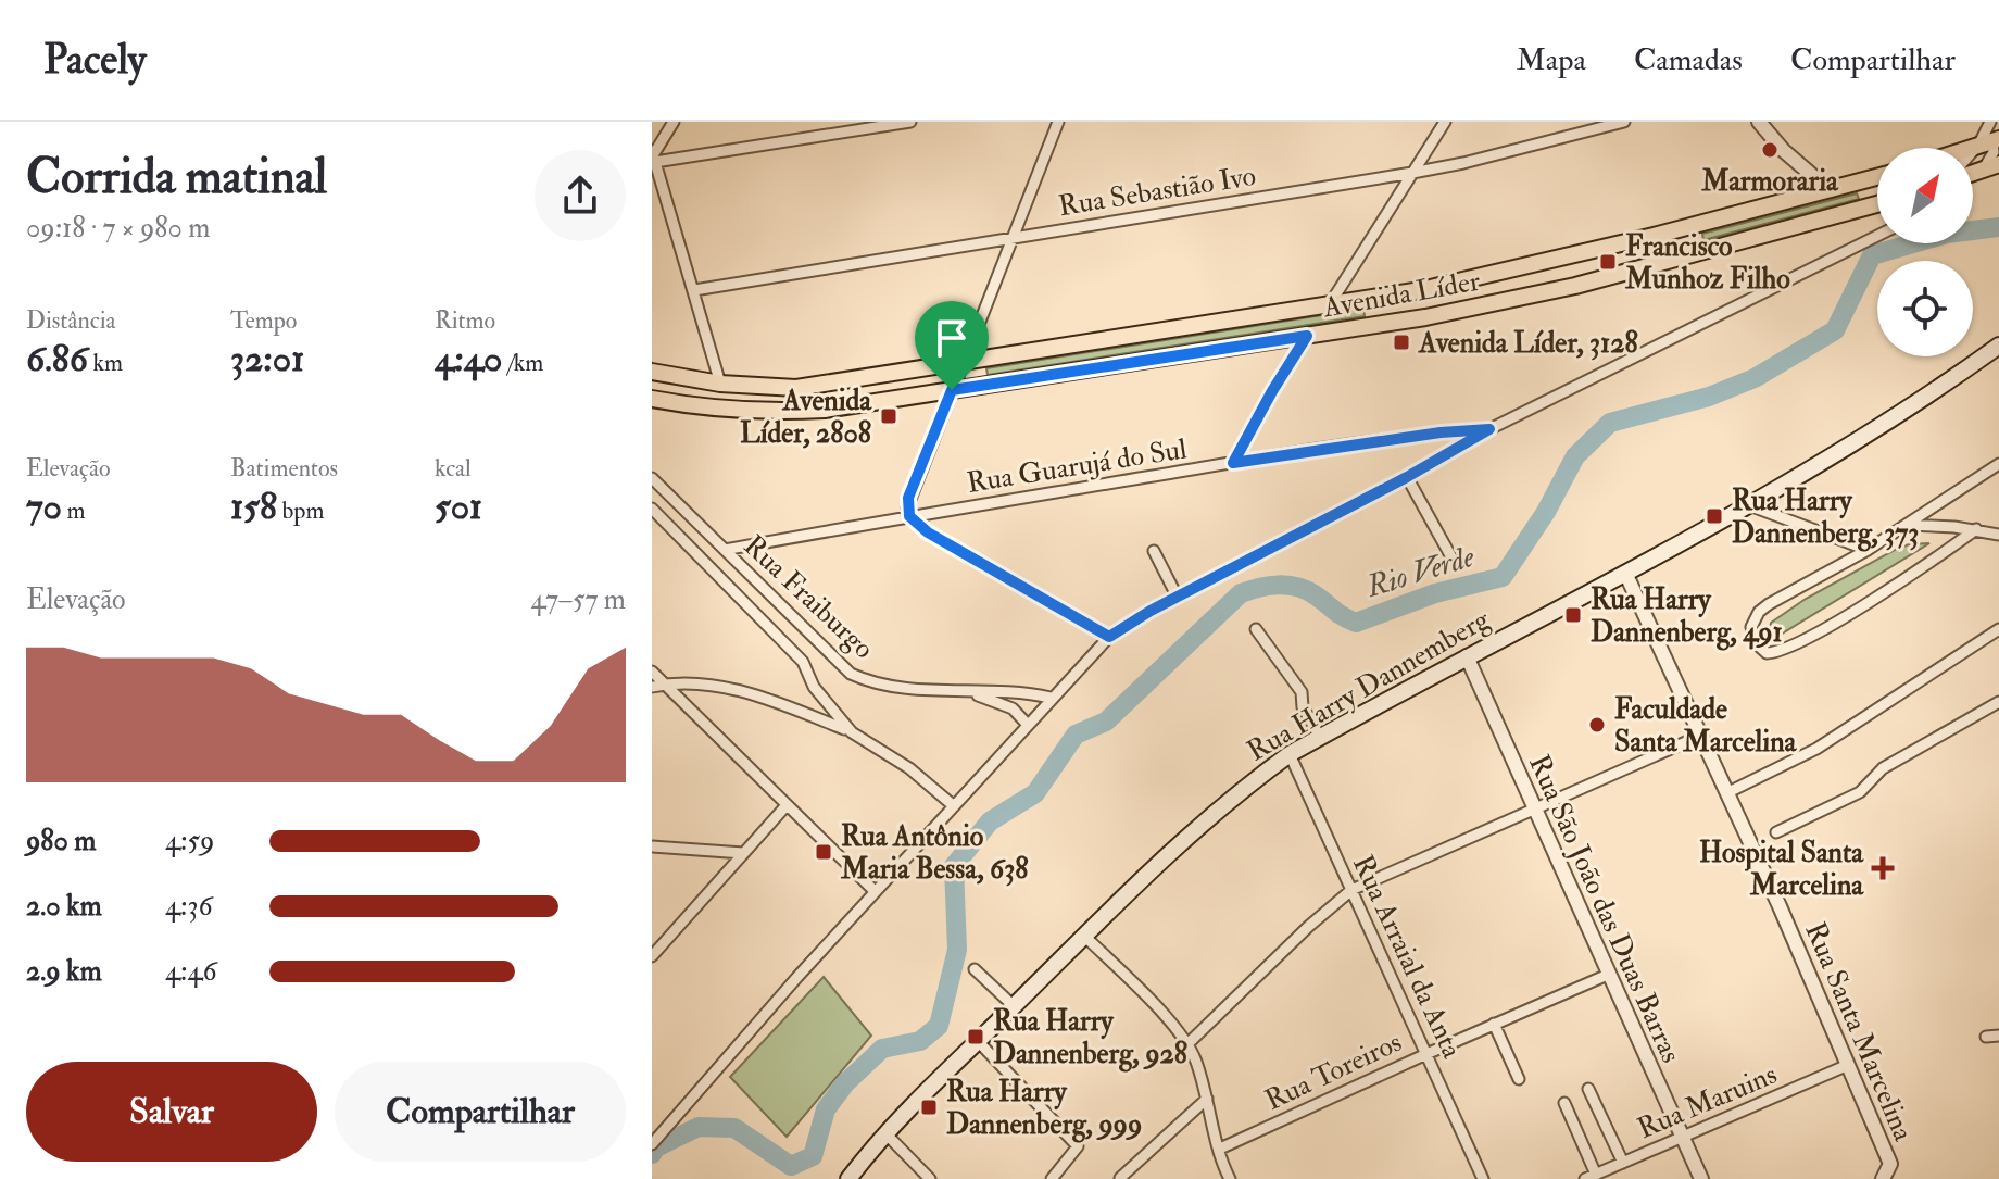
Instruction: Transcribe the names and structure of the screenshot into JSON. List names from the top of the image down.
{
  "streets": {
    "main road": ["Avenida Líder", "Rua Harry Dannemberg"],
    "street": [
      "Rua Sebastião Ivo",
      "Rua Guarujá do Sul",
      "Rua Fraiburgo",
      "Rua São João das Duas Barras",
      "Rua Arraial da Anta",
      "Rua Santa Marcelina",
      "Rua Toreiros",
      "Rua Maruins"
    ]
  },
  "crossings": [
    ["Rua Guarujá do Sul", "Rua Fraiburgo"],
    ["Rua Harry Dannemberg", "Rua São João das Duas Barras"],
    ["Rua Harry Dannemberg", "Rua Arraial da Anta"],
    ["Rua Harry Dannemberg", "Rua Santa Marcelina"],
    ["Rua São João das Duas Barras", "Rua Toreiros"],
    ["Rua São João das Duas Barras", "Rua Maruins"],
    ["Rua Arraial da Anta", "Rua Toreiros"],
    ["Rua Santa Marcelina", "Rua Maruins"]
  ],
  "water": ["Rio Verde"],
  "places": {
    "other": ["Marmoraria", "Faculdade Santa Marcelina"],
    "transit": [
      "Francisco Munhoz Filho",
      "Avenida Líder, 3128",
      "Avenida Líder, 2808",
      "Rua Harry Dannenberg, 373",
      "Rua Harry Dannenberg, 491",
      "Rua Antônio Maria Bessa, 638",
      "Rua Harry Dannenberg, 928",
      "Rua Harry Dannenberg, 999"
    ],
    "health": ["Hospital Santa Marcelina"]
  },
  "north": "top right",
  "page": {
    "header": "Pacely",
    "nav": ["Mapa", "Camadas", "Compartilhar"],
    "heading": ["Corrida matinal", "09:18 · 7 × 980 m"],
    "stats": [
      ["Distância", "6.86 km"],
      ["Tempo", "32:01"],
      ["Ritmo", "4:40 /km"],
      ["Elevação", "70 m"],
      ["Batimentos", "158 bpm"],
      ["kcal", "501"]
    ],
    "chart": ["Elevação", "47–57 m"],
    "list": [
      {
        "name": "980 m",
        "note": "4:59"
      },
      {
        "name": "2.0 km",
        "note": "4:36"
      },
      {
        "name": "2.9 km",
        "note": "4:46"
      }
    ],
    "buttons": ["Salvar", "Compartilhar"]
  }
}
